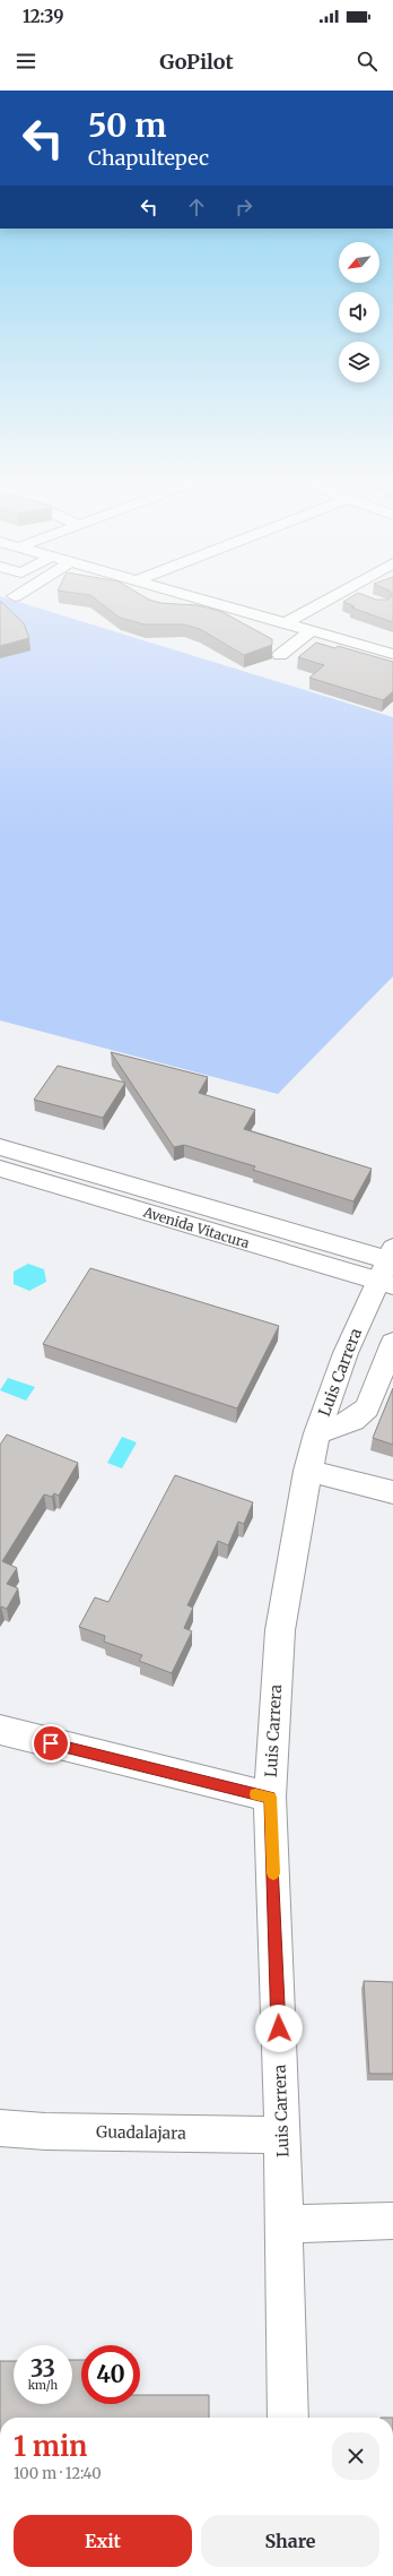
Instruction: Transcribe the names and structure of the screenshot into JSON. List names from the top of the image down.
{
  "streets": {
    "street": ["Avenida Vitacura", "Luis Carrera", "Guadalajara"]
  },
  "crossings": [
    ["Avenida Vitacura", "Luis Carrera"],
    ["Luis Carrera", "Guadalajara"]
  ],
  "north": "bottom left",
  "page": {
    "status": "12:39",
    "header": "GoPilot",
    "turn": ["50 m", "Chapultepec"],
    "speed": "33 km/h",
    "limit": "40",
    "heading": ["1 min", "100 m · 12:40"],
    "buttons": ["Exit", "Share"]
  }
}
